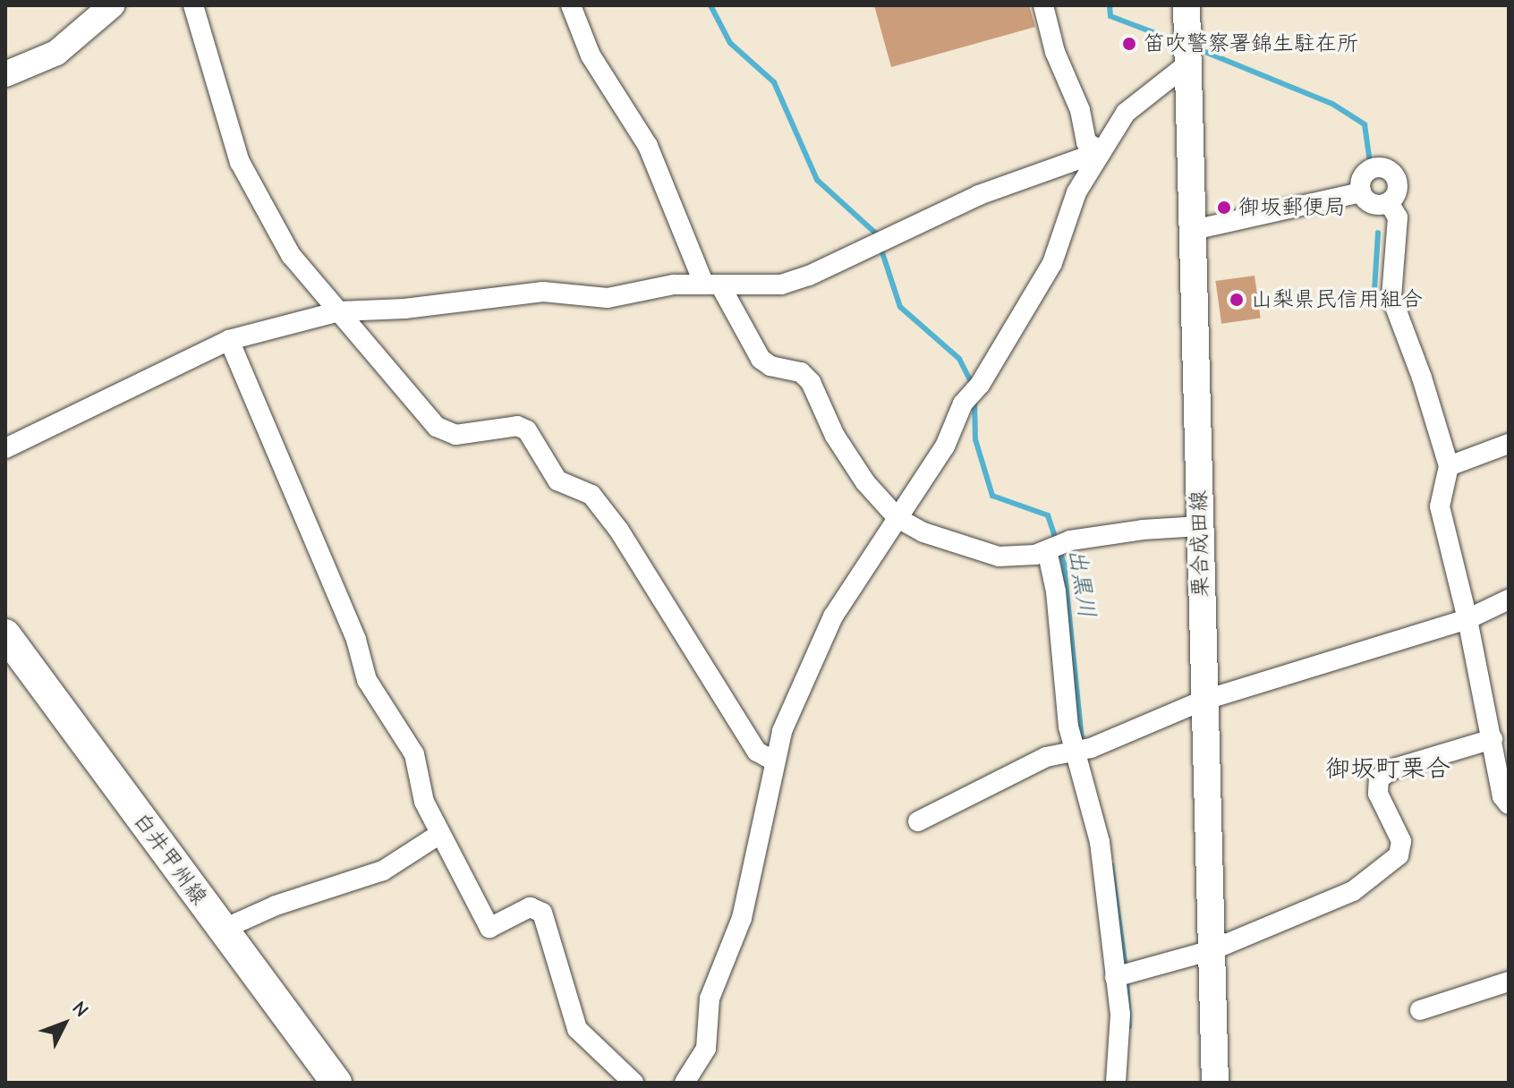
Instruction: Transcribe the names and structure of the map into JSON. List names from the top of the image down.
{
  "streets": {
    "main road": ["栗合成田線", "白井甲州線"]
  },
  "districts": ["御坂町栗合"],
  "water": ["出黒川"],
  "places": ["笛吹警察署錦生駐在所", "御坂郵便局", "山梨県民信用組合"],
  "north": "top right"
}
